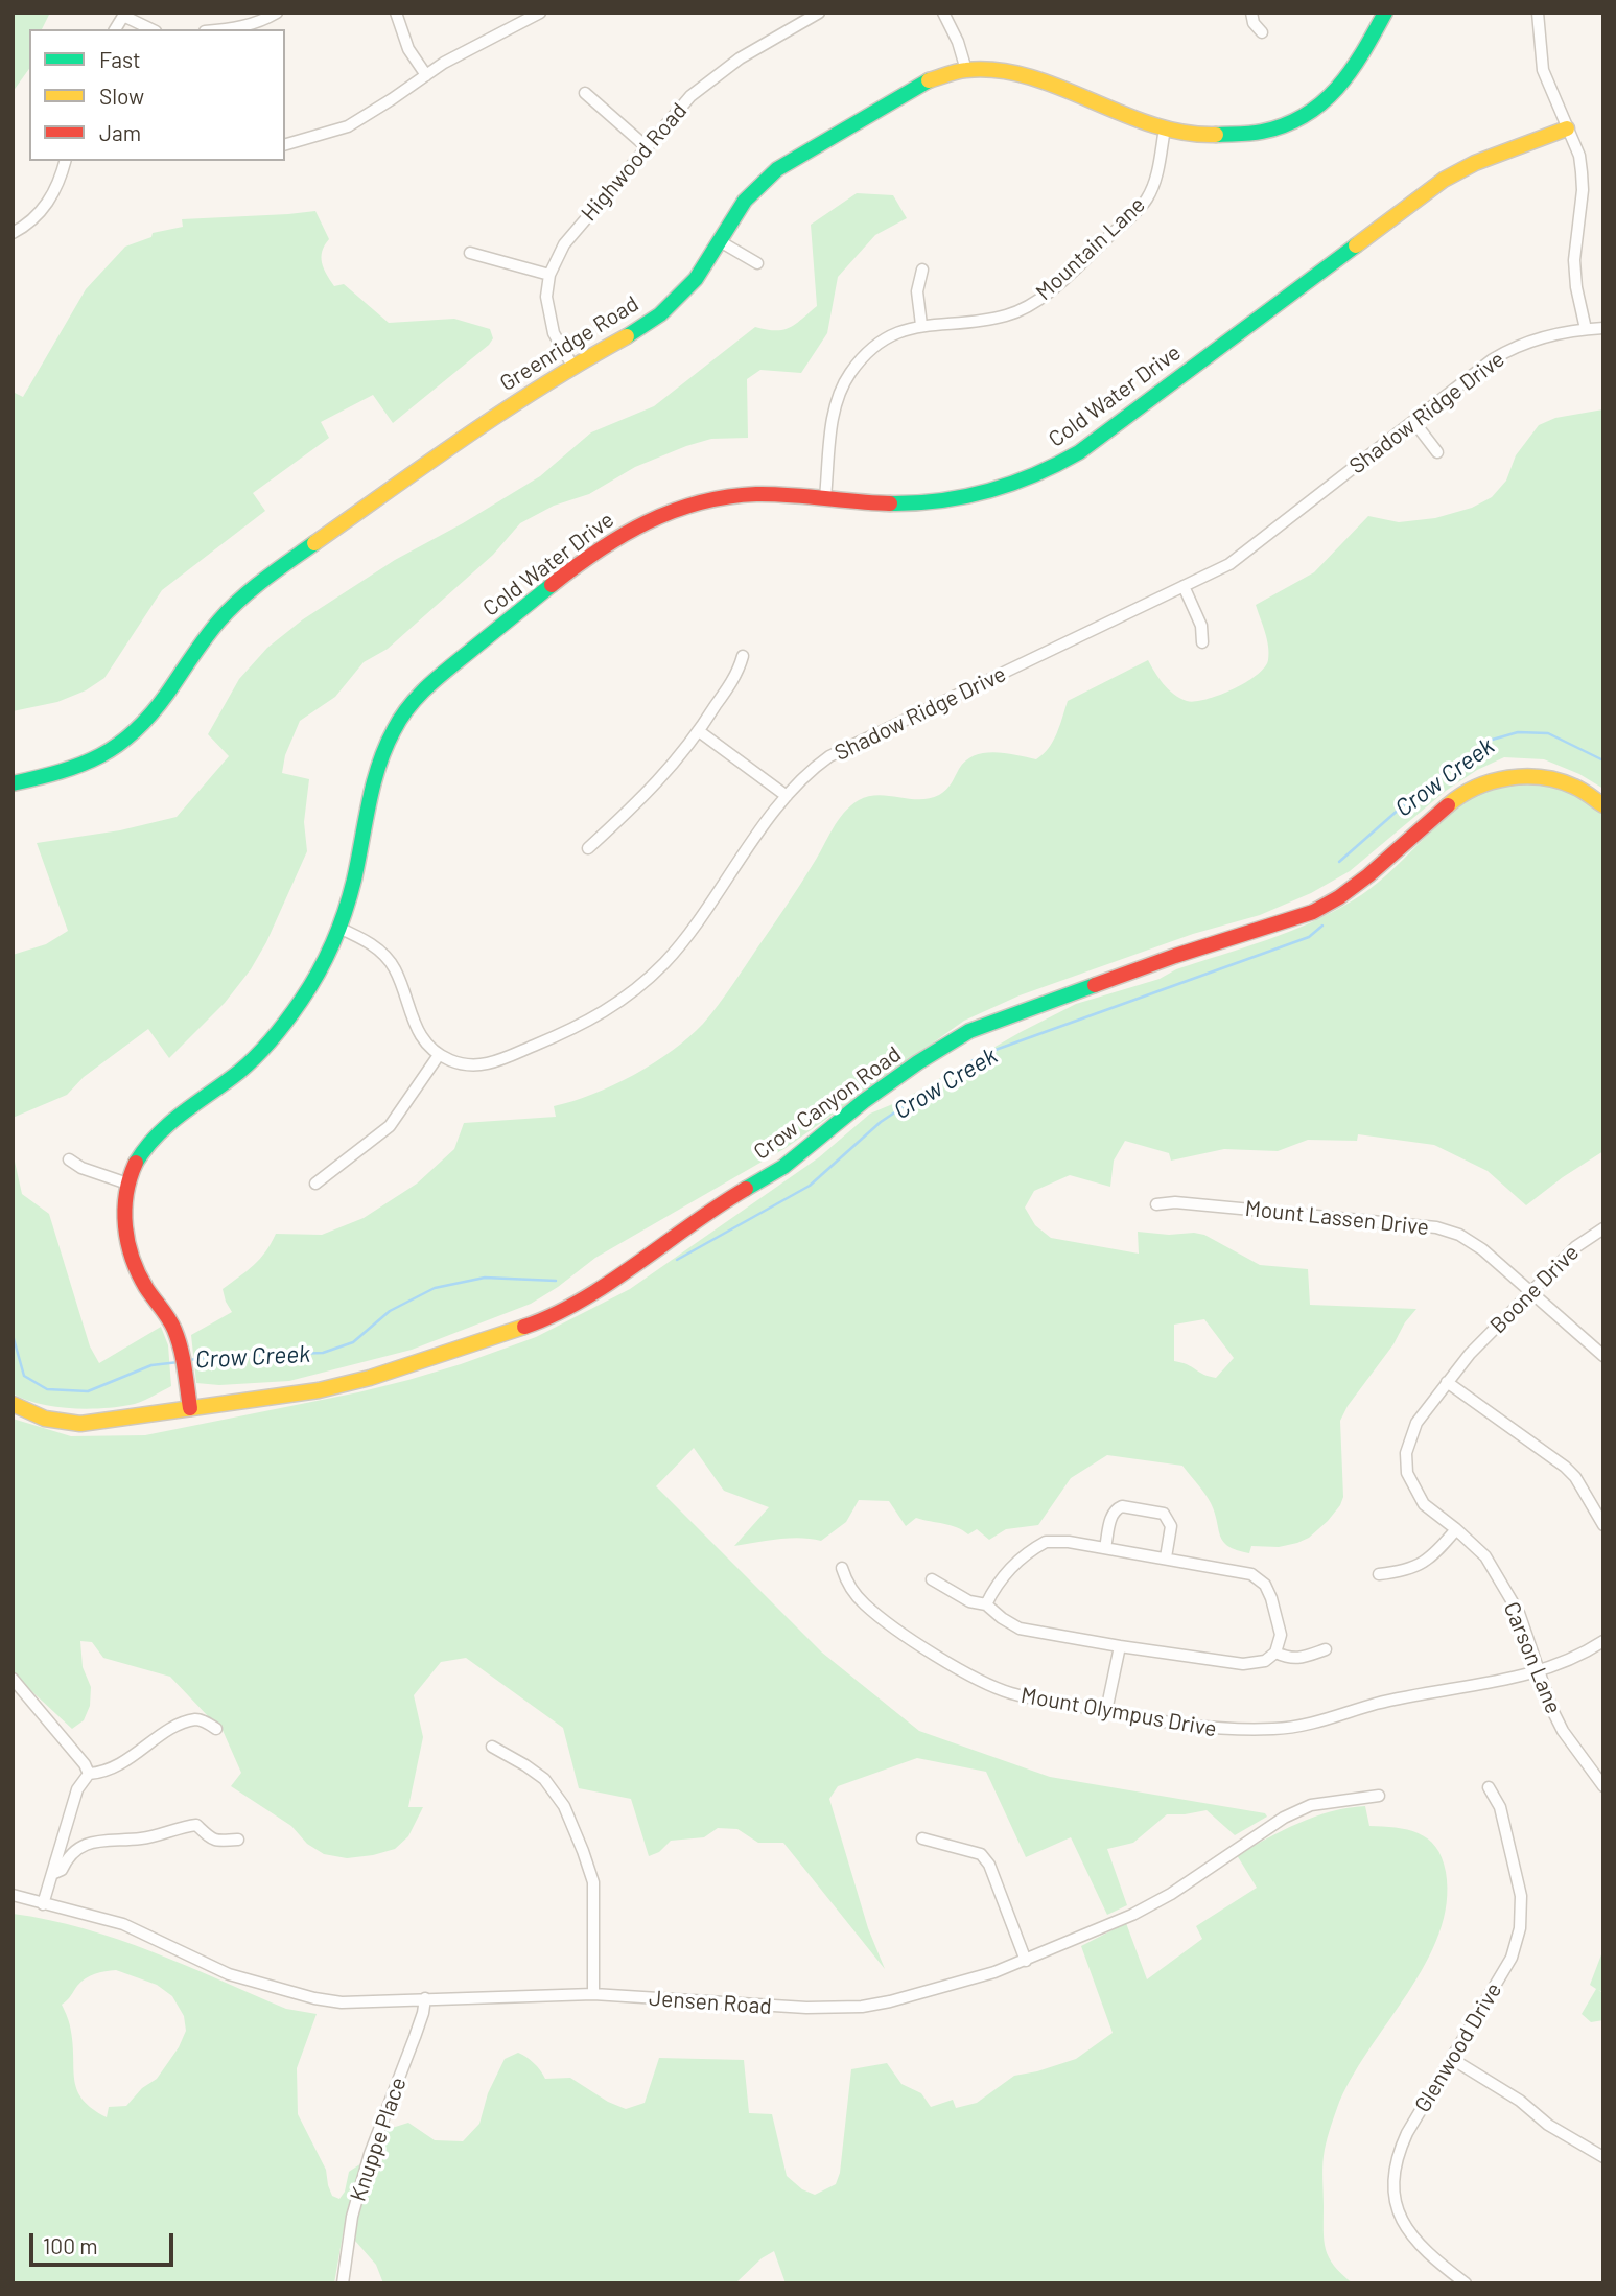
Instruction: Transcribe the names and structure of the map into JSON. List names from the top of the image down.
{
  "streets": {
    "street": [
      "Highwood Road",
      "Mountain Lane",
      "Greenridge Road",
      "Cold Water Drive",
      "Shadow Ridge Drive",
      "Crow Canyon Road",
      "Mount Lassen Drive",
      "Boone Drive",
      "Carson Lane",
      "Mount Olympus Drive",
      "Jensen Road",
      "Glenwood Drive",
      "Knuppe Place"
    ]
  },
  "crossings": [
    ["Highwood Road", "Greenridge Road"],
    ["Mountain Lane", "Greenridge Road"],
    ["Mountain Lane", "Cold Water Drive"],
    ["Cold Water Drive", "Crow Canyon Road"],
    ["Mount Lassen Drive", "Boone Drive"],
    ["Boone Drive", "Carson Lane"],
    ["Carson Lane", "Mount Olympus Drive"],
    ["Jensen Road", "Knuppe Place"]
  ],
  "water": ["Crow Creek"],
  "legend": ["Fast", "Slow", "Jam"],
  "scale_bar": "100 m"
}
